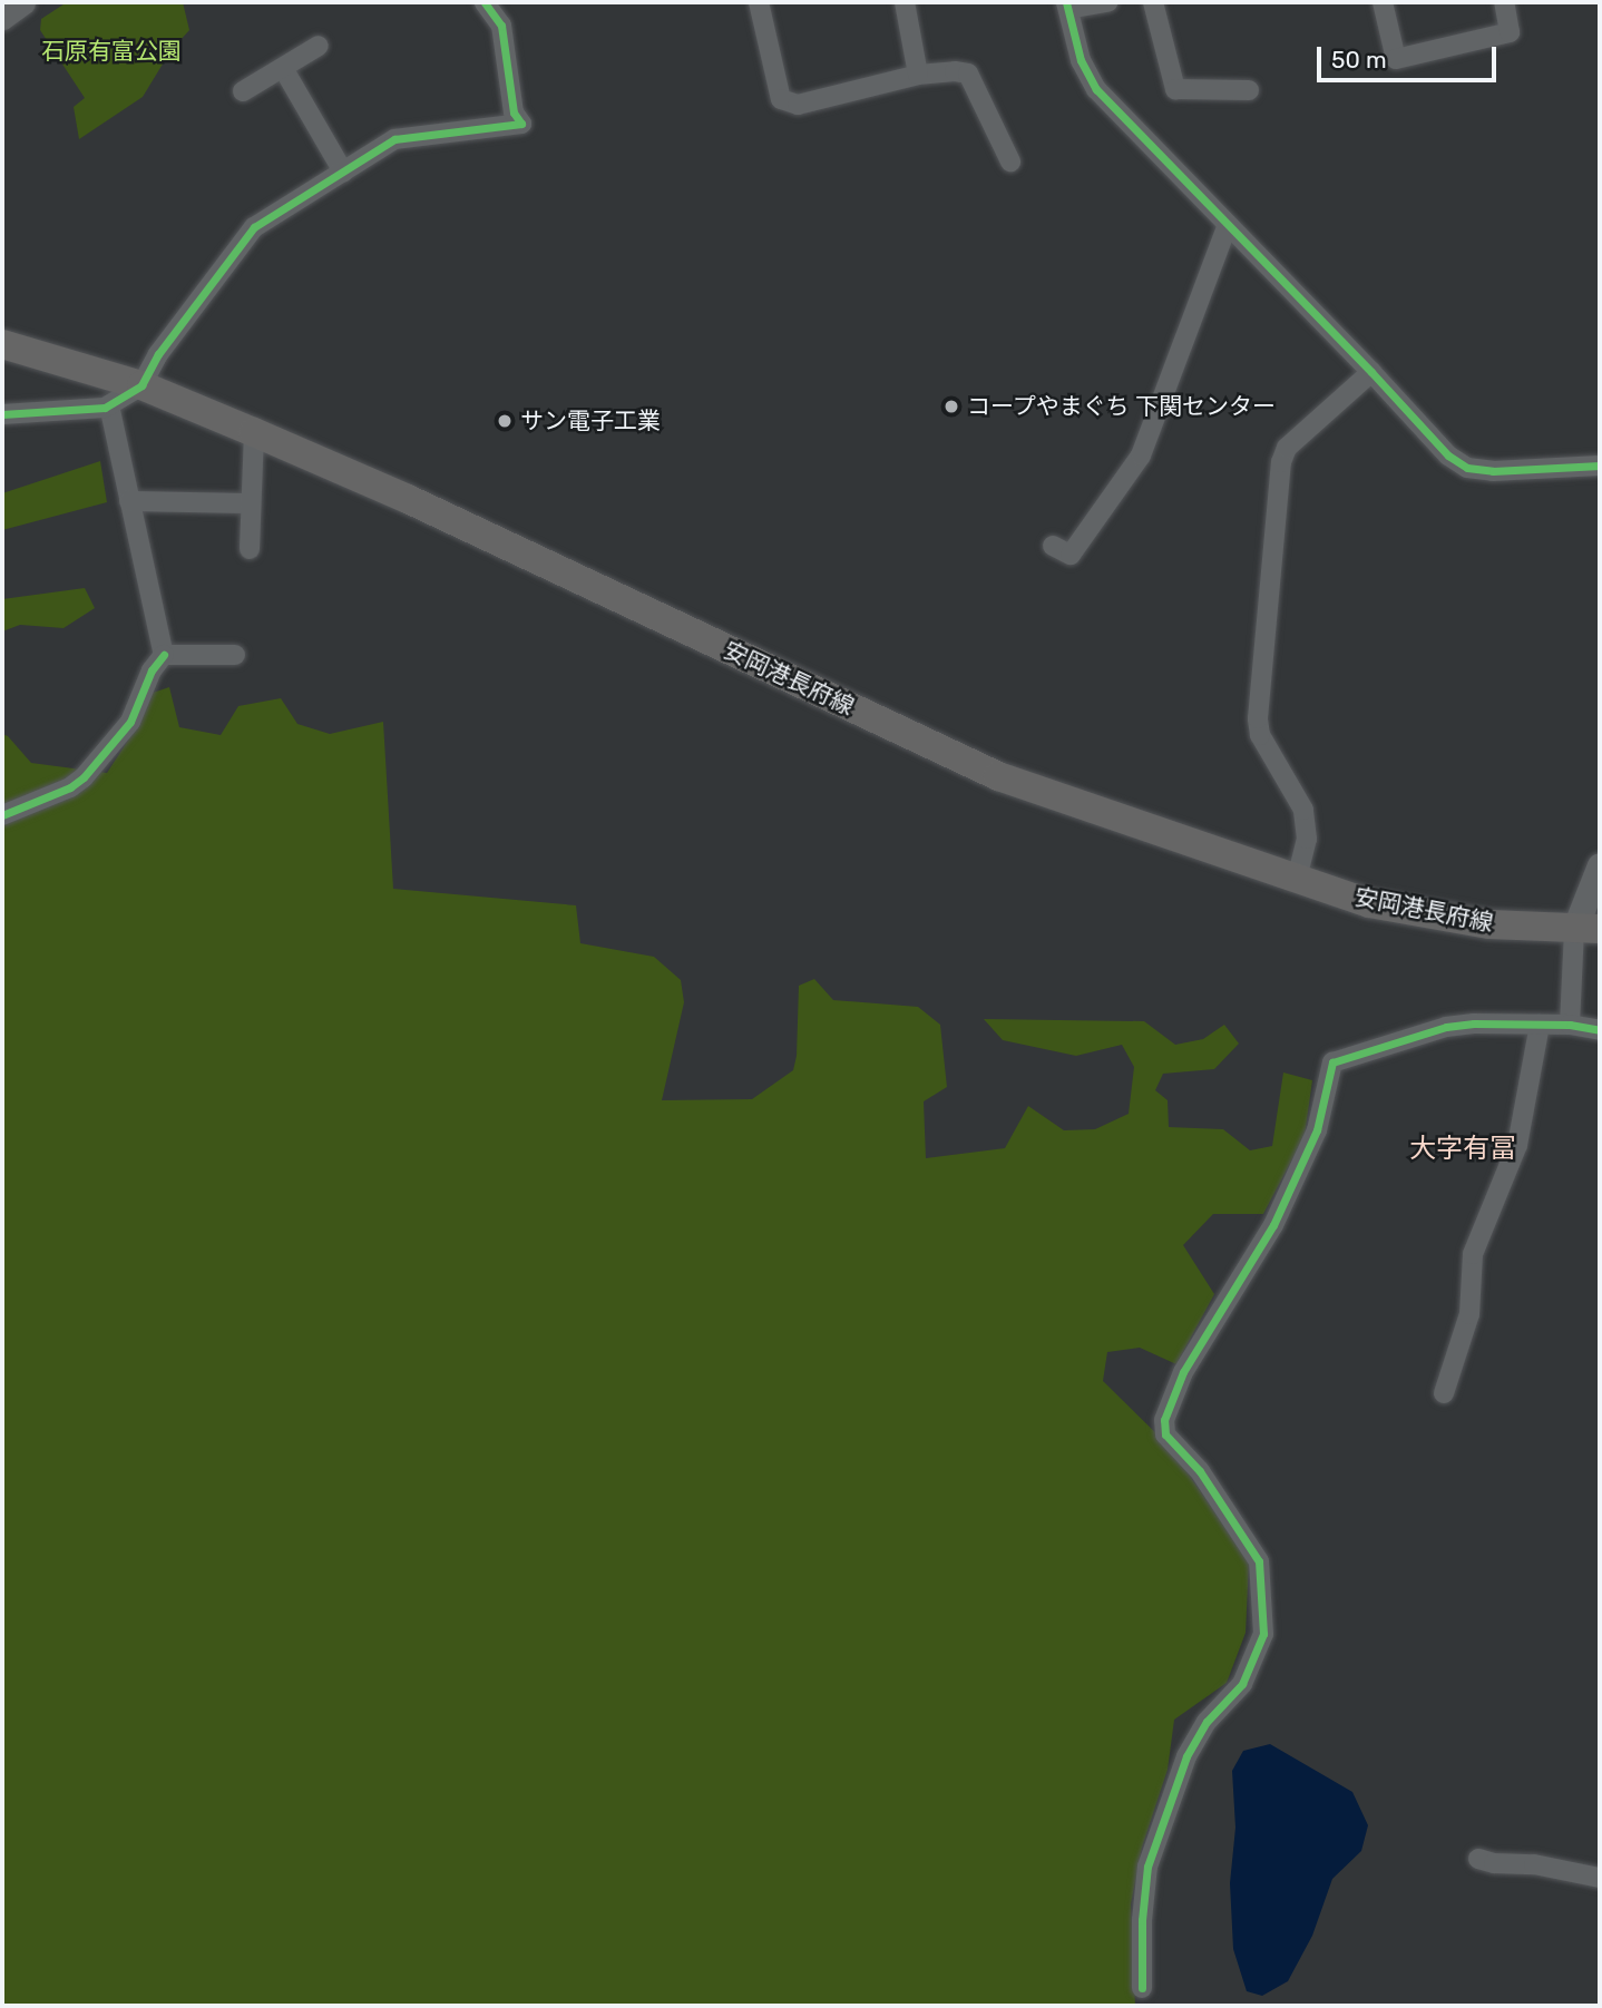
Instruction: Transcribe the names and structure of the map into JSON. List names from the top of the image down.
{
  "streets": {
    "main road": ["安岡港長府線"]
  },
  "districts": ["大字有冨"],
  "parks": ["石原有富公園"],
  "places": ["コープやまぐち 下関センター", "サン電子工業"],
  "scale_bar": "50 m"
}
